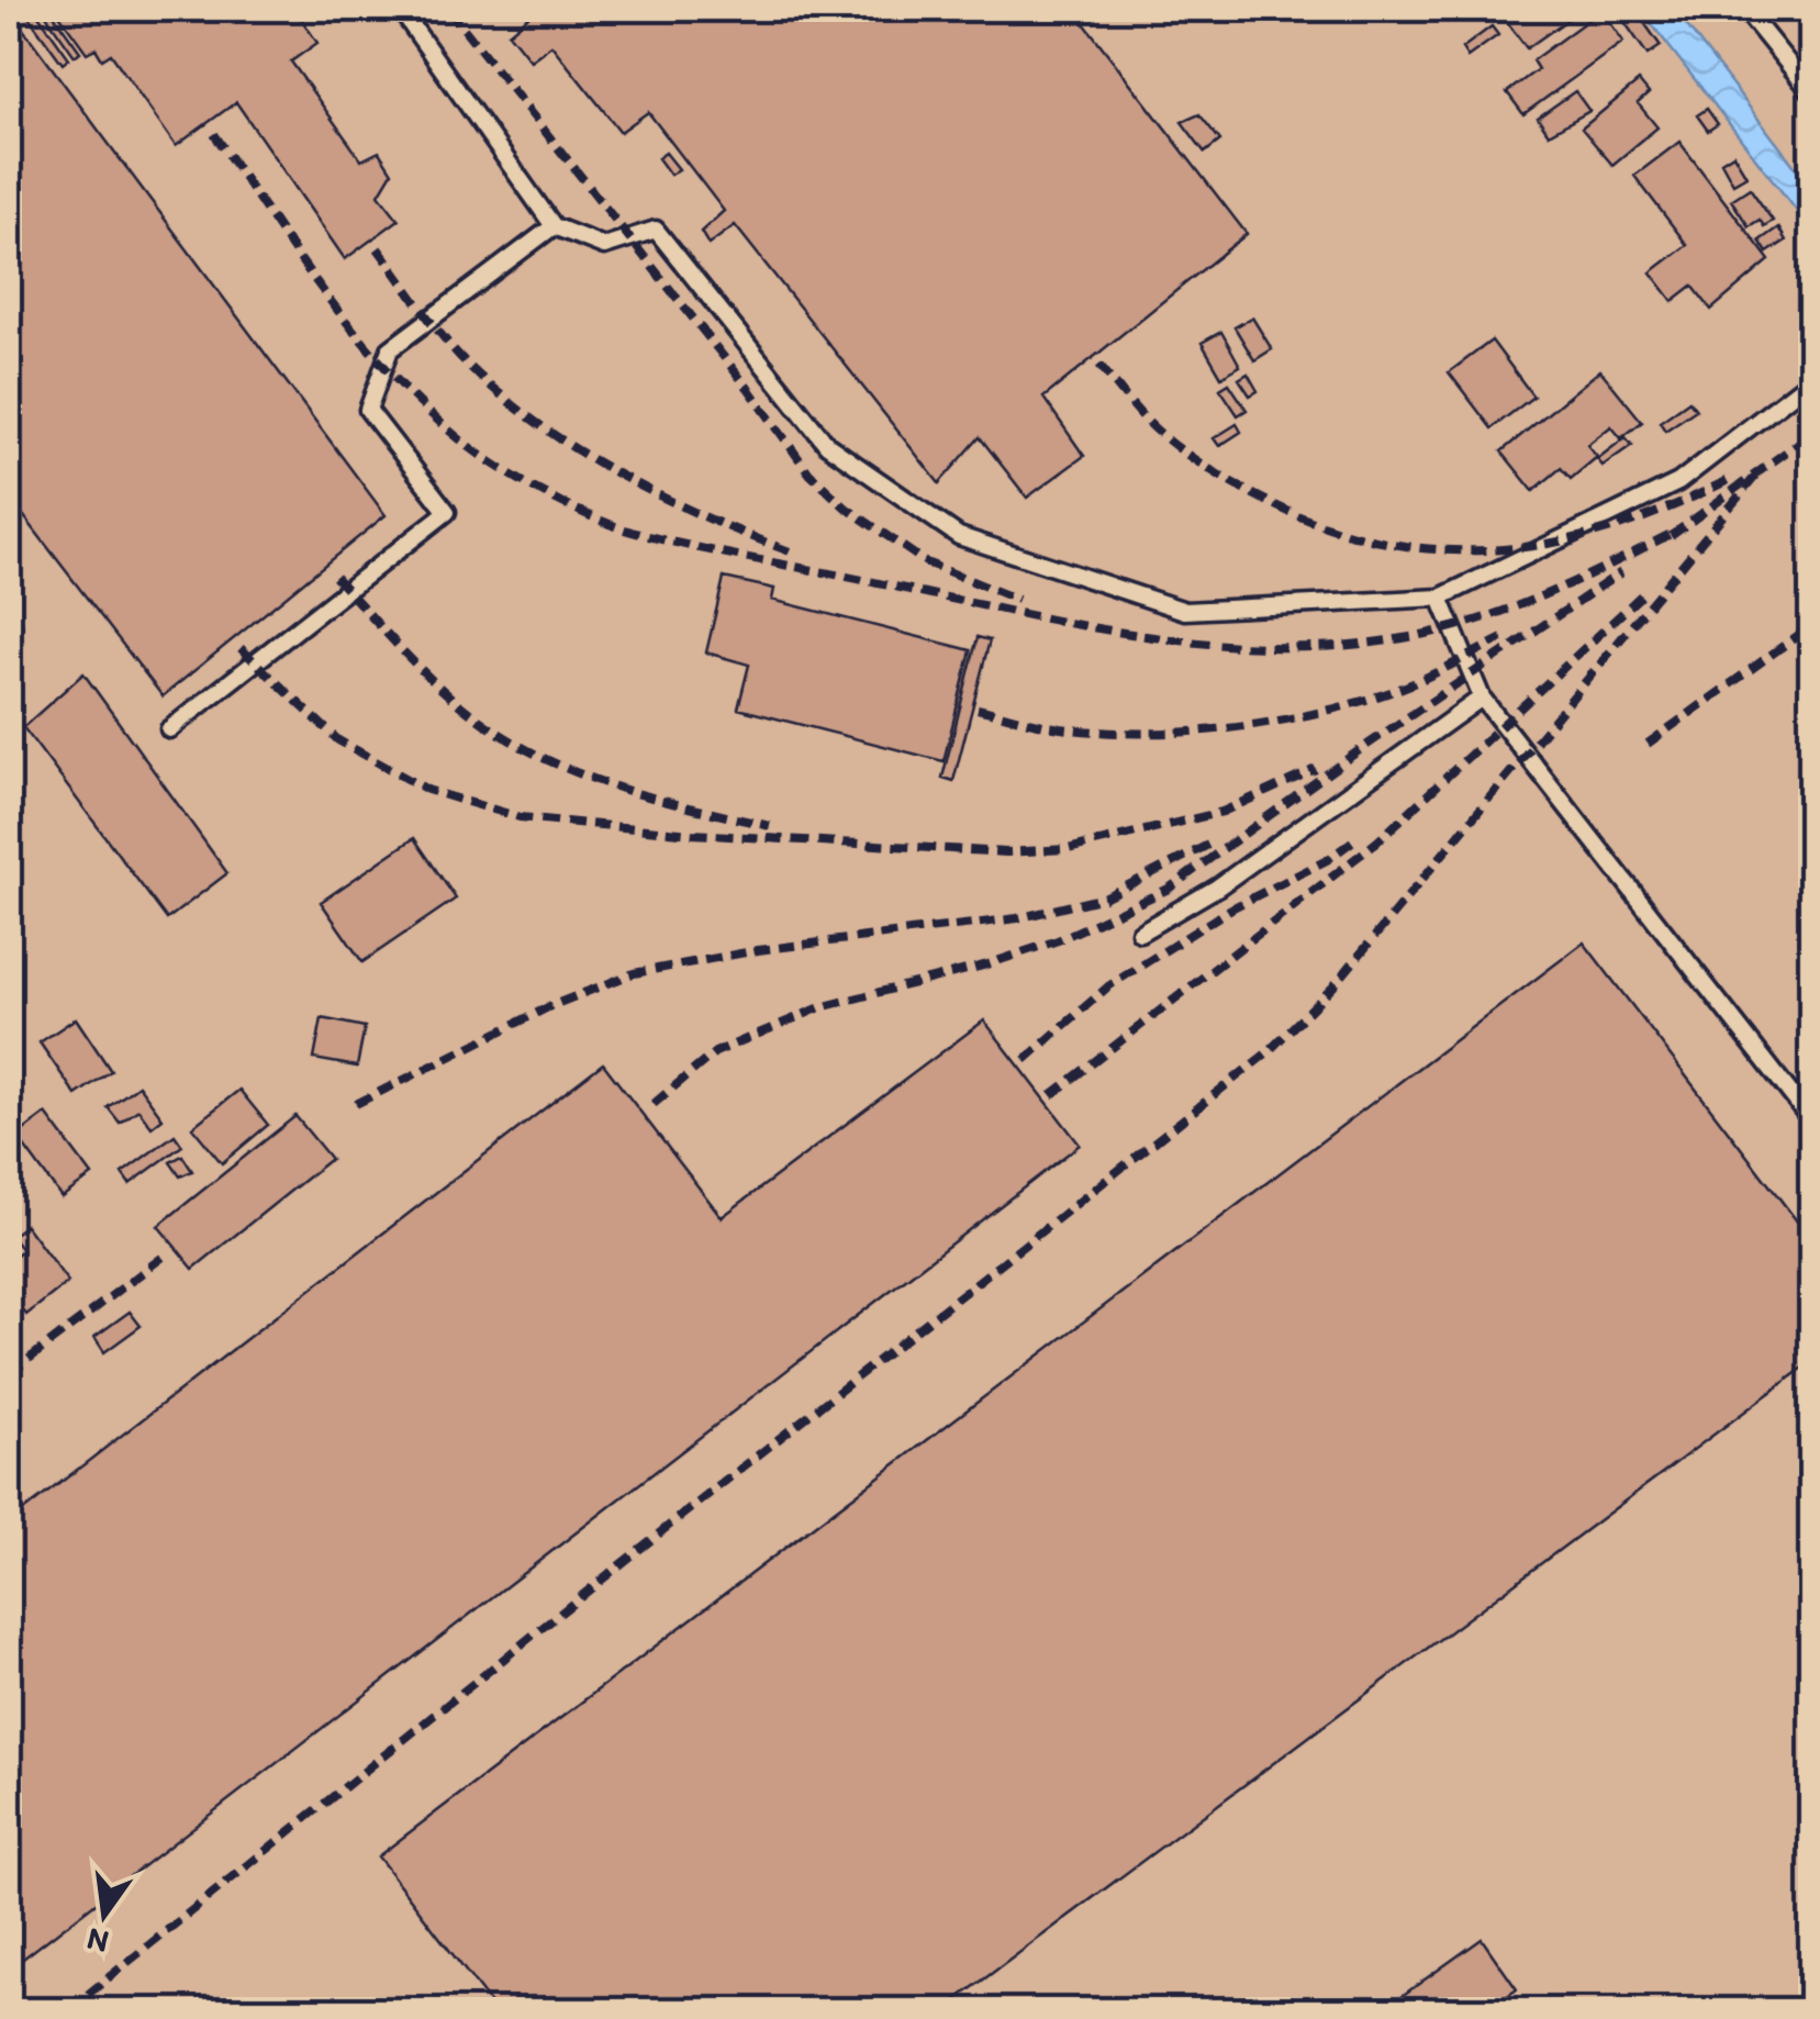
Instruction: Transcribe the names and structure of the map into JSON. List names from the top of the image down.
{
  "north": "bottom"
}
